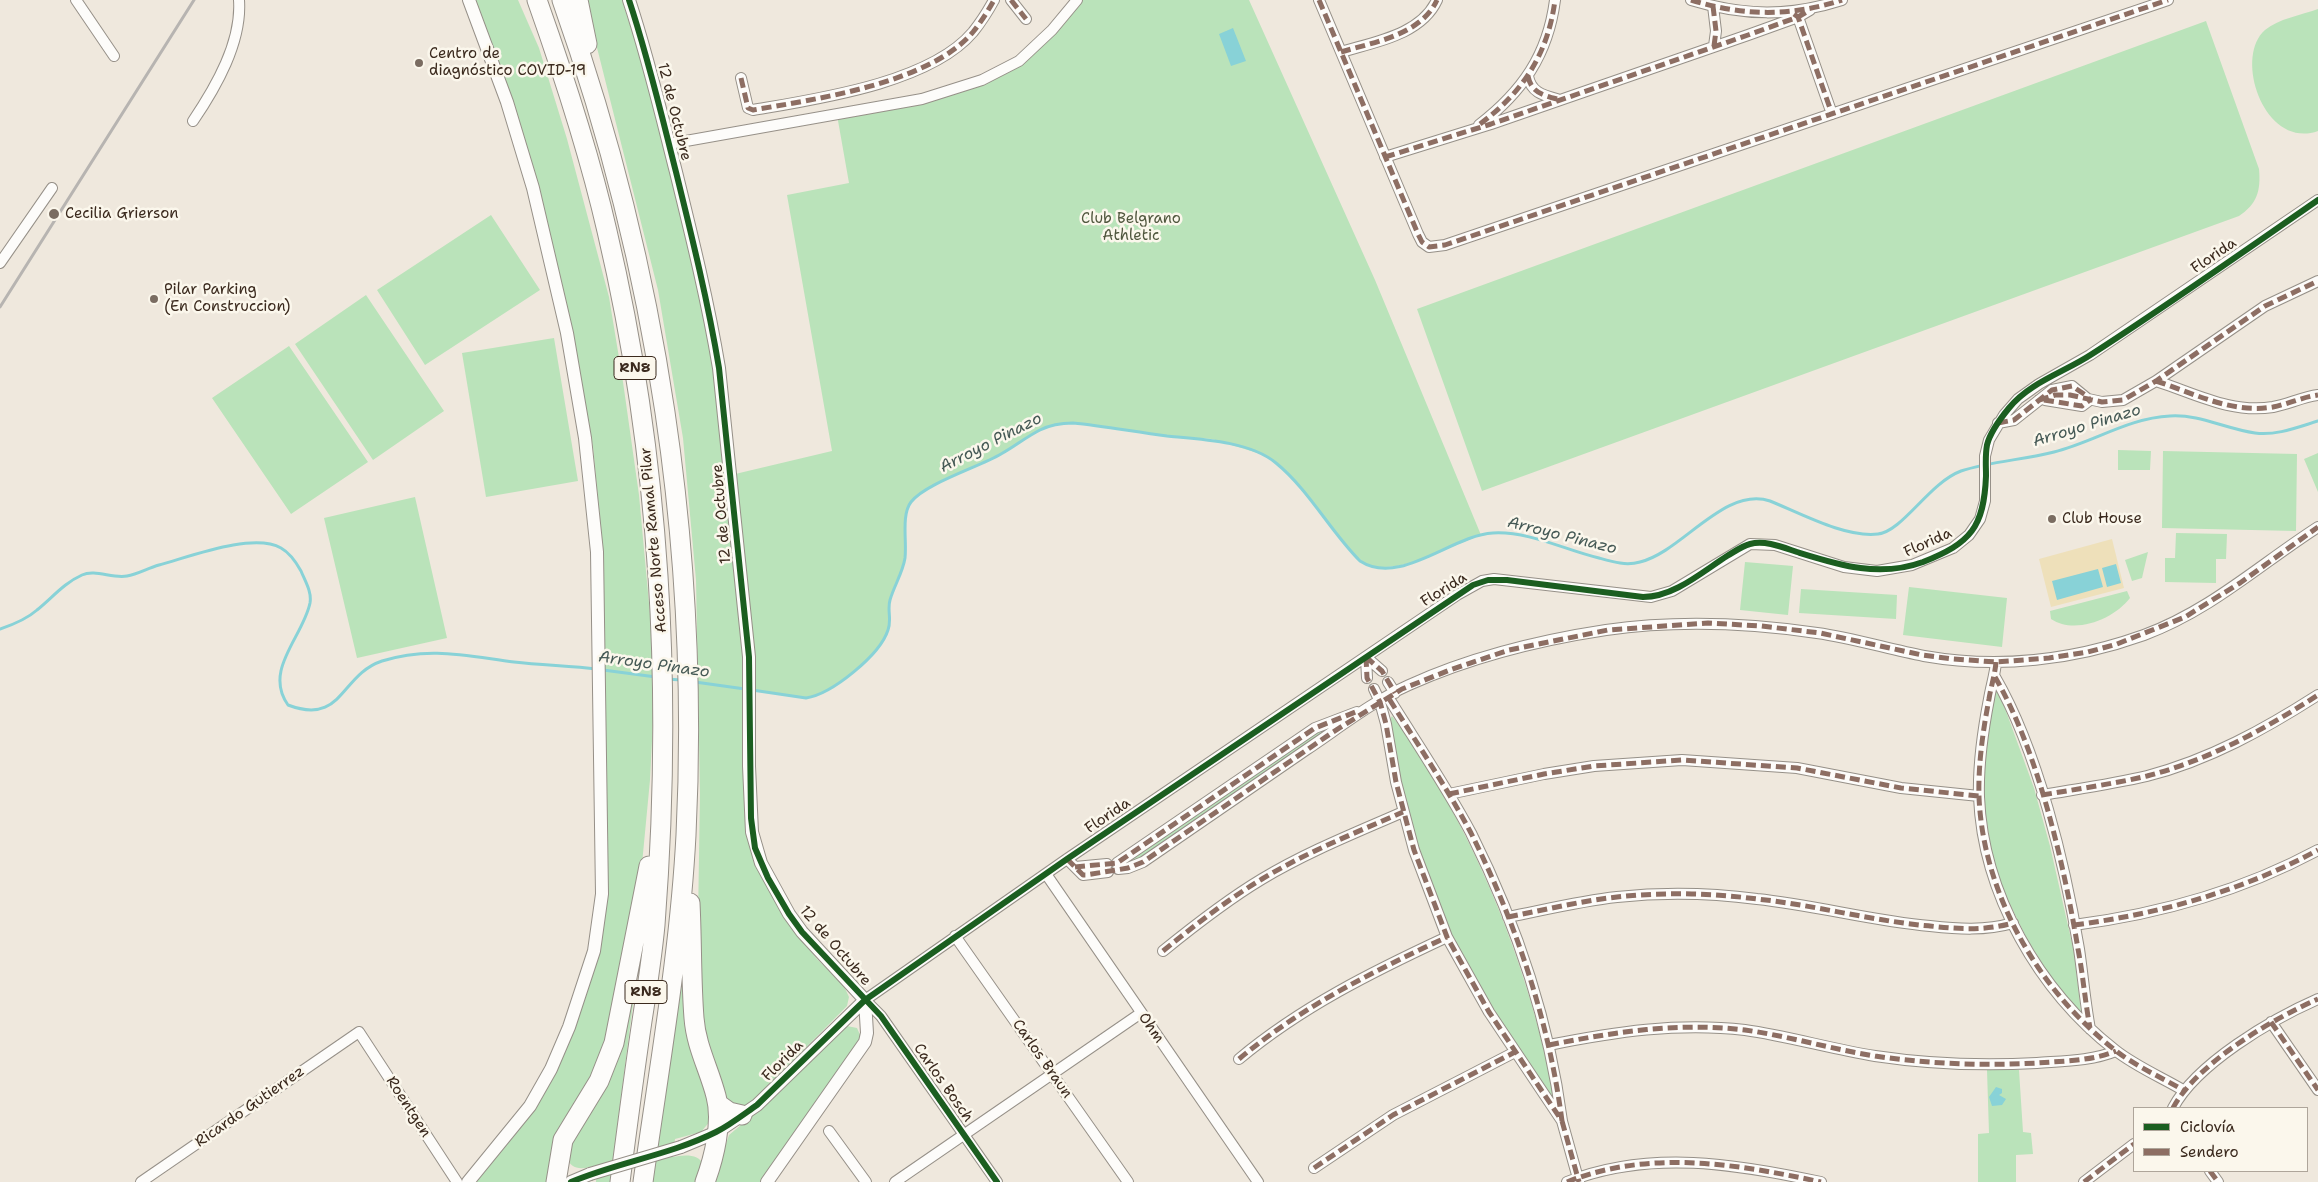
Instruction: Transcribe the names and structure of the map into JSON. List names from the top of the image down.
{
  "streets": {
    "highway": ["RN8", "Acceso Norte Ramal Pilar"],
    "street": [
      "12 de Octubre",
      "Florida",
      "Ohm",
      "Carlos Braun",
      "Carlos Bosch",
      "Ricardo Gutierrez",
      "Roentgen"
    ]
  },
  "crossings": [
    ["12 de Octubre", "Florida"],
    ["12 de Octubre", "Carlos Bosch"],
    ["Florida", "Ohm"],
    ["Florida", "Carlos Braun"],
    ["Florida", "Carlos Bosch"],
    ["Ricardo Gutierrez", "Roentgen"]
  ],
  "water": ["Arroyo Pinazo"],
  "parks": ["Club Belgrano Athletic"],
  "places": [
    "Centro de diagnóstico COVID-19",
    "Cecilia Grierson",
    "Pilar Parking (En Construccion)",
    "Club House"
  ],
  "legend": ["Ciclovía", "Sendero"]
}
